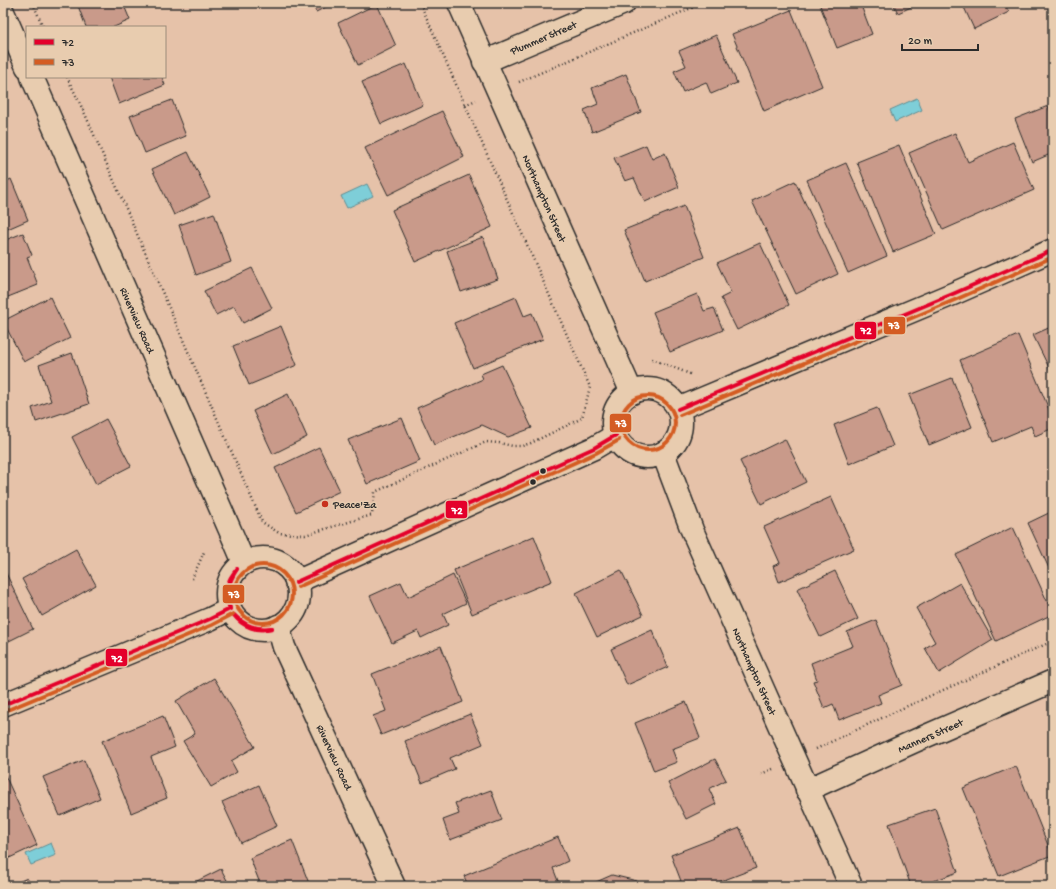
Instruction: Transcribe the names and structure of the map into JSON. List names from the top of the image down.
{
  "streets": {
    "street": [
      "Plummer Street",
      "Northampton Street",
      "Riverview Road",
      "Manners Street"
    ]
  },
  "crossings": [
    ["Plummer Street", "Northampton Street"],
    ["Northampton Street", "Manners Street"]
  ],
  "places": ["Peace'Za"],
  "lines": ["transit line 72", "transit line 73"],
  "legend": ["72", "73"],
  "scale_bar": "20 m"
}
